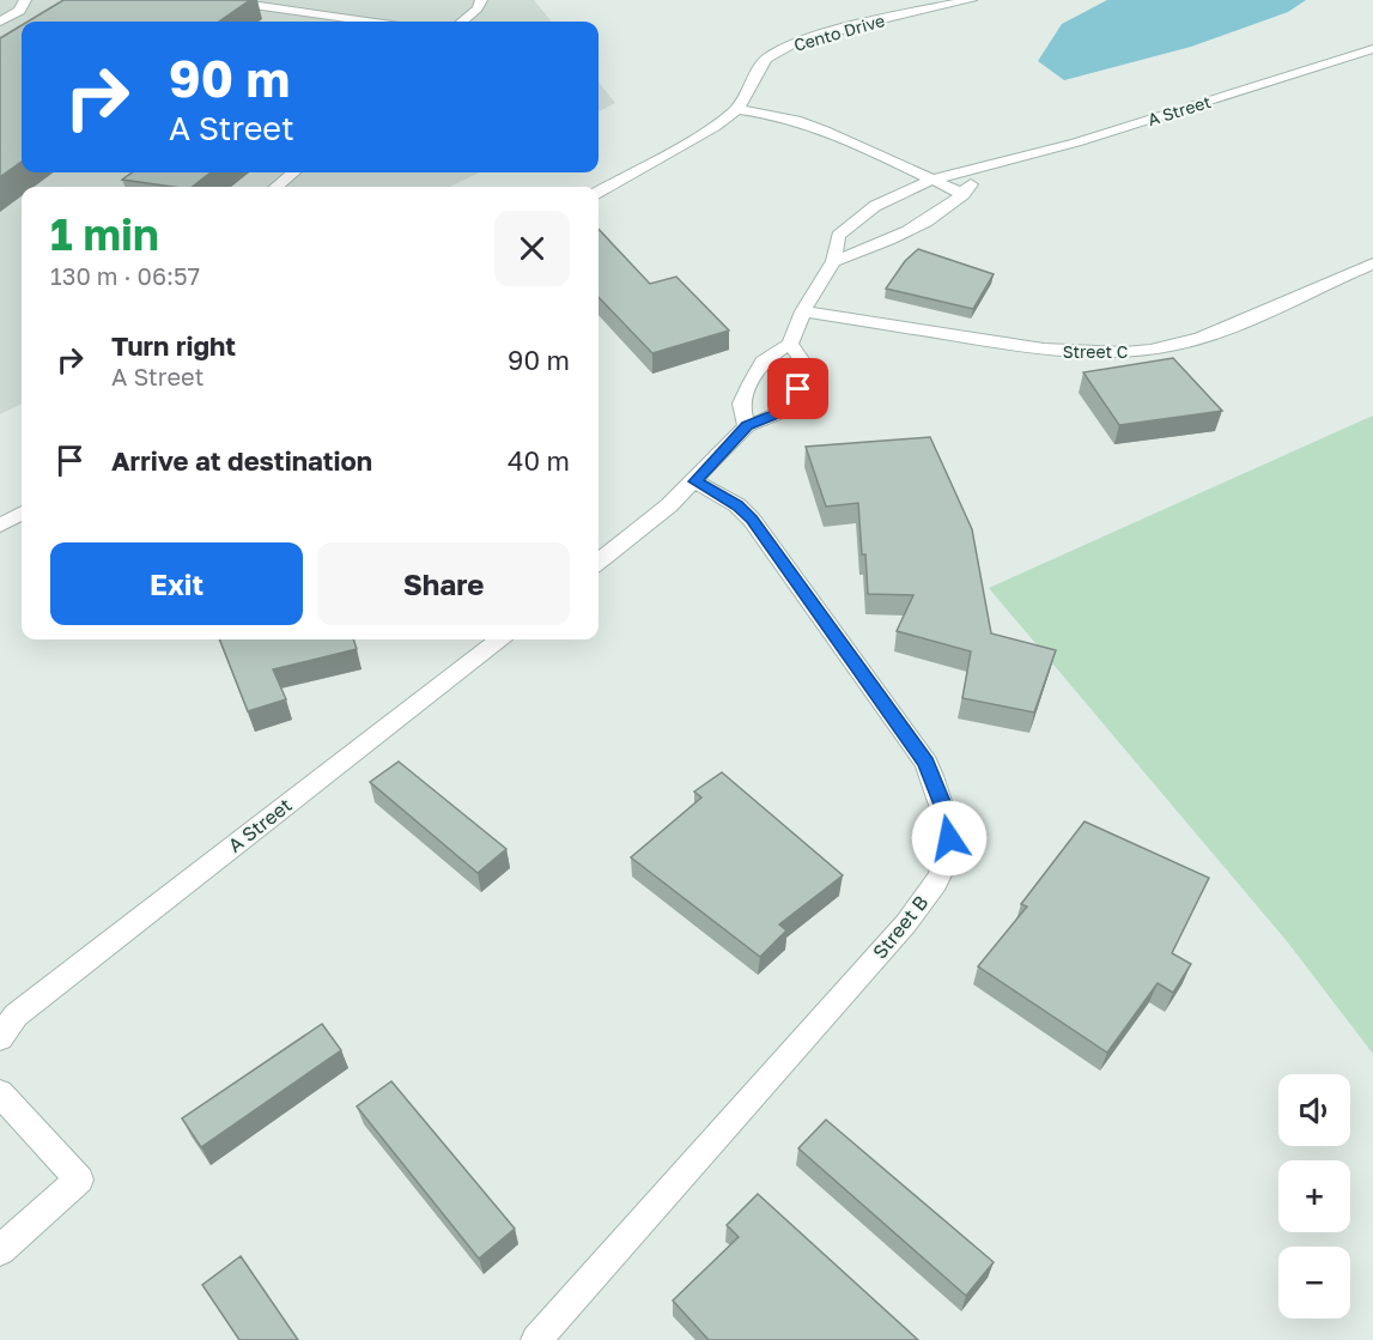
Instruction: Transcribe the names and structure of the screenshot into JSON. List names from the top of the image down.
{
  "streets": {
    "street": [
      "Cento Drive",
      "A Street",
      "Street C",
      "Street B"
    ]
  },
  "crossings": [
    ["A Street", "Street C"]
  ],
  "page": {
    "turn": ["90 m", "A Street"],
    "heading": ["1 min", "130 m · 06:57"],
    "list": [
      {
        "name": "Turn right",
        "note": "A Street",
        "value": "90 m"
      },
      {
        "name": "Arrive at destination",
        "value": "40 m"
      }
    ],
    "buttons": ["Exit", "Share"],
    "map_buttons": ["+", "−"]
  }
}
